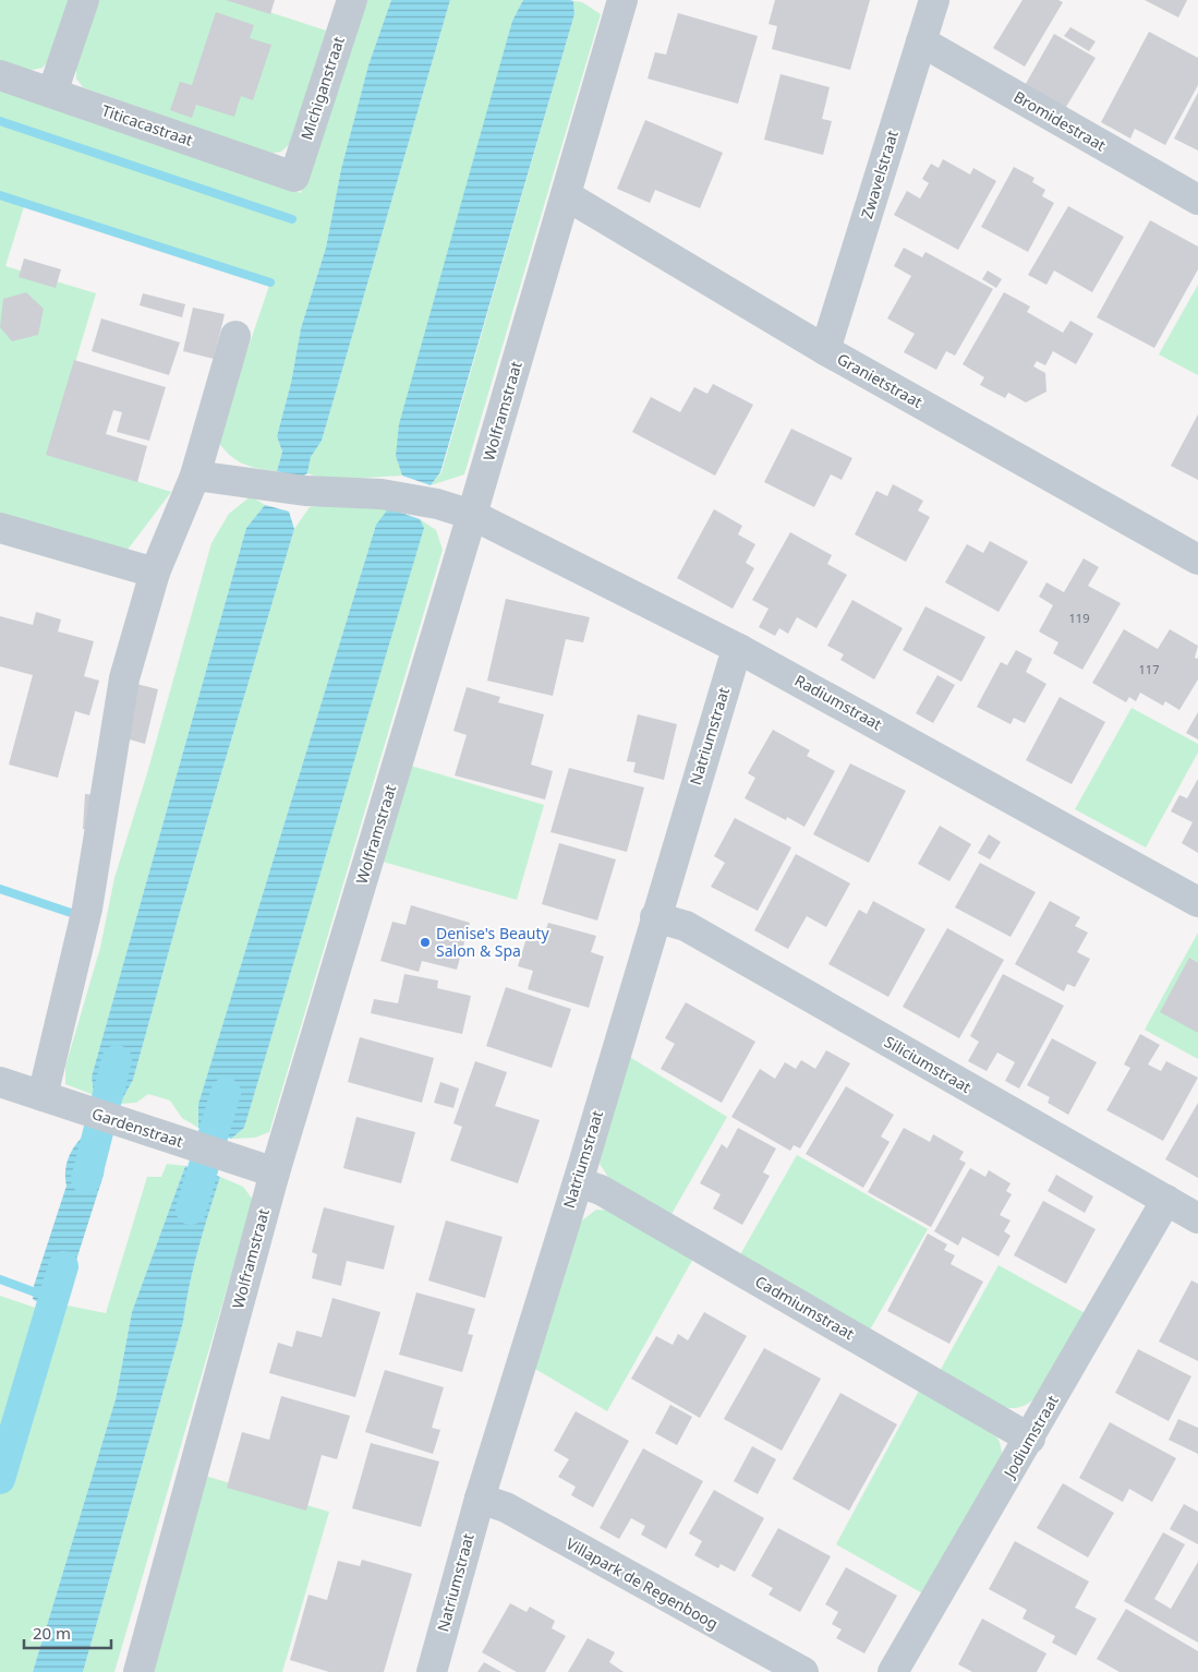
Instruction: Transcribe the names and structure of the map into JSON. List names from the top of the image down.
{
  "streets": {
    "street": [
      "Michiganstraat",
      "Bromidestraat",
      "Titicacastraat",
      "Zwavelstraat",
      "Granietstraat",
      "Wolframstraat",
      "Radiumstraat",
      "Natriumstraat",
      "Siliciumstraat",
      "Gardenstraat",
      "Cadmiumstraat",
      "Jodiumstraat",
      "Villapark de Regenboog"
    ]
  },
  "crossings": [
    ["Michiganstraat", "Titicacastraat"],
    ["Bromidestraat", "Zwavelstraat"],
    ["Zwavelstraat", "Granietstraat"],
    ["Granietstraat", "Wolframstraat"],
    ["Wolframstraat", "Radiumstraat"],
    ["Wolframstraat", "Gardenstraat"],
    ["Radiumstraat", "Natriumstraat"],
    ["Natriumstraat", "Siliciumstraat"],
    ["Natriumstraat", "Cadmiumstraat"],
    ["Natriumstraat", "Villapark de Regenboog"],
    ["Siliciumstraat", "Jodiumstraat"],
    ["Cadmiumstraat", "Jodiumstraat"]
  ],
  "places": ["Denise's Beauty Salon & Spa"],
  "house_numbers": ["119", "117"],
  "scale_bar": "20 m"
}
